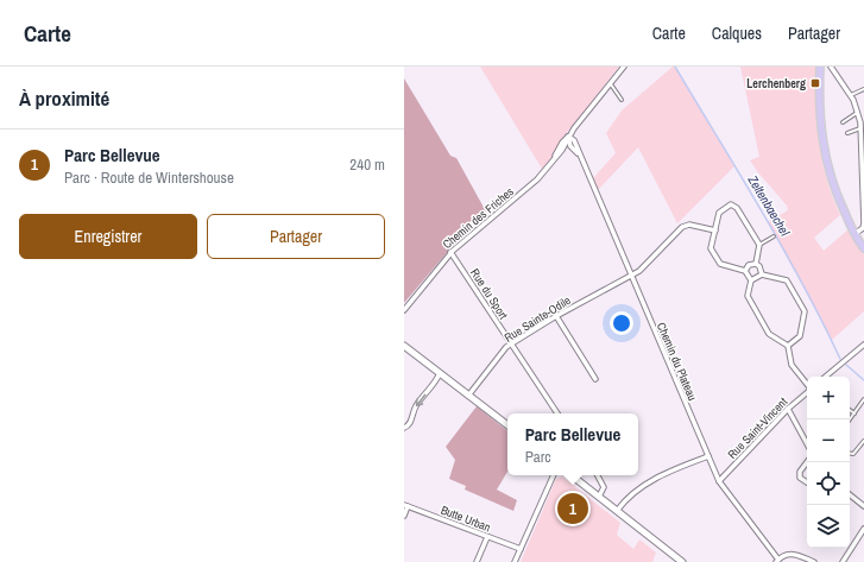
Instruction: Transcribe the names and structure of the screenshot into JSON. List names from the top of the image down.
{
  "streets": {
    "street": [
      "Chemin des Friches",
      "Rue du Sport",
      "Rue Sainte-Odile",
      "Chemin du Plateau",
      "Rue Saint-Vincent",
      "Butte Urban"
    ]
  },
  "crossings": [
    ["Chemin des Friches", "Rue du Sport"],
    ["Chemin des Friches", "Chemin du Plateau"],
    ["Rue du Sport", "Rue Sainte-Odile"],
    ["Rue Sainte-Odile", "Chemin du Plateau"],
    ["Chemin du Plateau", "Rue Saint-Vincent"]
  ],
  "water": ["Zeltenbaechel"],
  "places": {
    "transit": ["Lerchenberg"]
  },
  "page": {
    "header": "Carte",
    "nav": ["Carte", "Calques", "Partager"],
    "heading": "À proximité",
    "list": [
      {
        "mark": "1",
        "name": "Parc Bellevue",
        "note": "Parc · Route de Wintershouse",
        "value": "240 m"
      }
    ],
    "buttons": ["Enregistrer", "Partager"],
    "map_buttons": ["+", "−"],
    "popup": ["Parc Bellevue", "Parc"],
    "pins": "1"
  }
}
